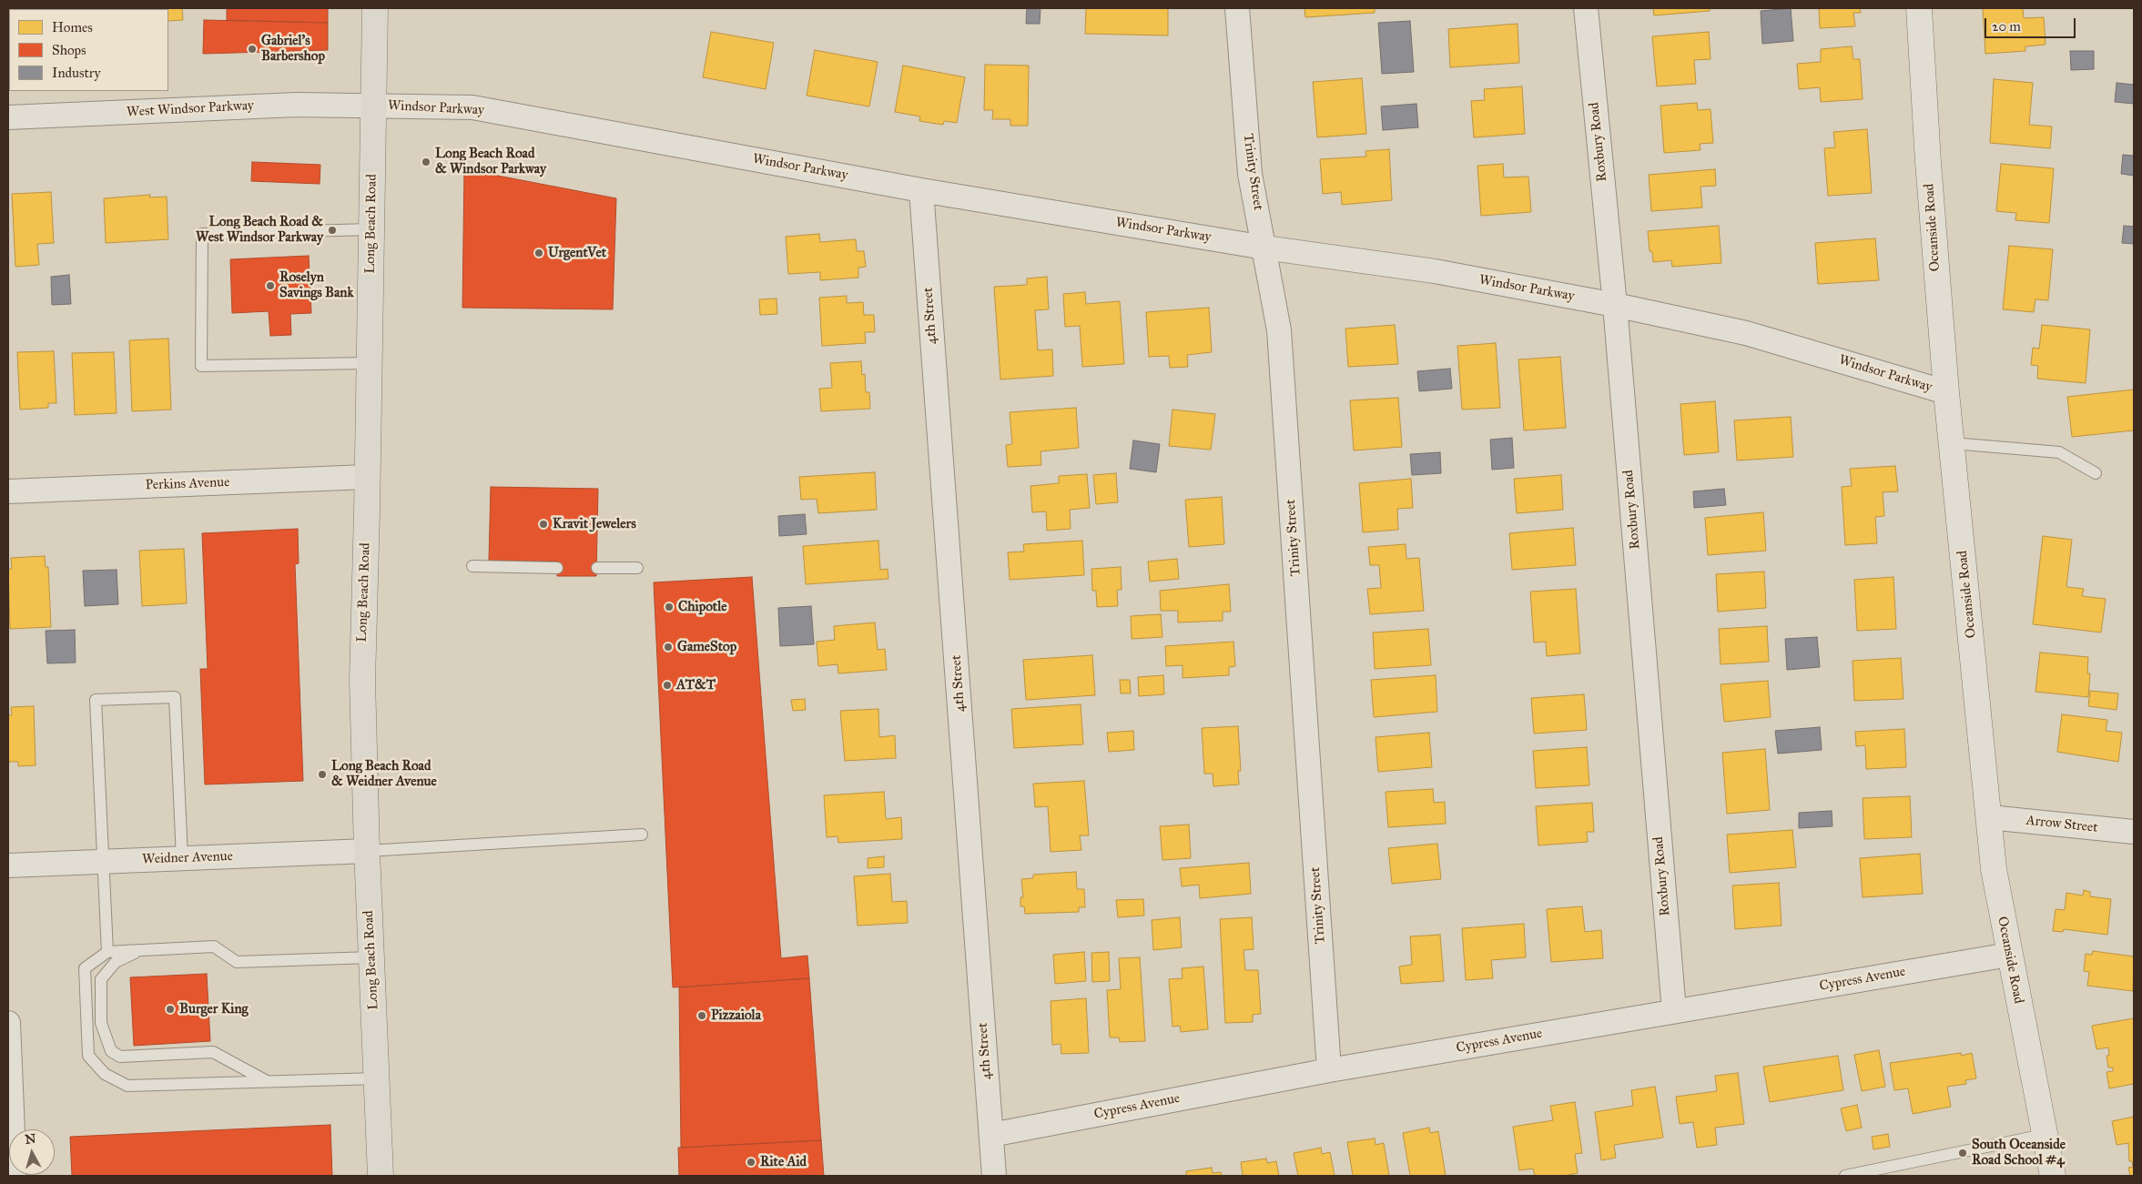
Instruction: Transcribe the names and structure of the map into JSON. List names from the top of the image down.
{
  "streets": {
    "main road": ["Long Beach Road", "Oceanside Road"],
    "street": [
      "Windsor Parkway",
      "West Windsor Parkway",
      "Roxbury Road",
      "Trinity Street",
      "4th Street",
      "Perkins Avenue",
      "Arrow Street",
      "Weidner Avenue",
      "Cypress Avenue"
    ]
  },
  "crossings": [
    ["Windsor Parkway", "West Windsor Parkway"],
    ["Windsor Parkway", "Roxbury Road"],
    ["Windsor Parkway", "Trinity Street"],
    ["Windsor Parkway", "Long Beach Road"],
    ["Windsor Parkway", "Oceanside Road"],
    ["Windsor Parkway", "4th Street"],
    ["West Windsor Parkway", "Long Beach Road"],
    ["Roxbury Road", "Cypress Avenue"],
    ["Trinity Street", "Cypress Avenue"],
    ["Long Beach Road", "Perkins Avenue"],
    ["Long Beach Road", "Weidner Avenue"],
    ["Oceanside Road", "Arrow Street"],
    ["Oceanside Road", "Cypress Avenue"],
    ["4th Street", "Cypress Avenue"]
  ],
  "places": [
    "Gabriel's Barbershop",
    "Long Beach Road & Windsor Parkway",
    "Long Beach Road & West Windsor Parkway",
    "UrgentVet",
    "Roselyn Savings Bank",
    "Kravit Jewelers",
    "Chipotle",
    "GameStop",
    "AT&T",
    "Long Beach Road & Weidner Avenue",
    "Burger King",
    "Pizzaiola",
    "South Oceanside Road School #4",
    "Rite Aid"
  ],
  "legend": ["Homes", "Shops", "Industry"],
  "scale_bar": "20 m",
  "north": "top"
}
